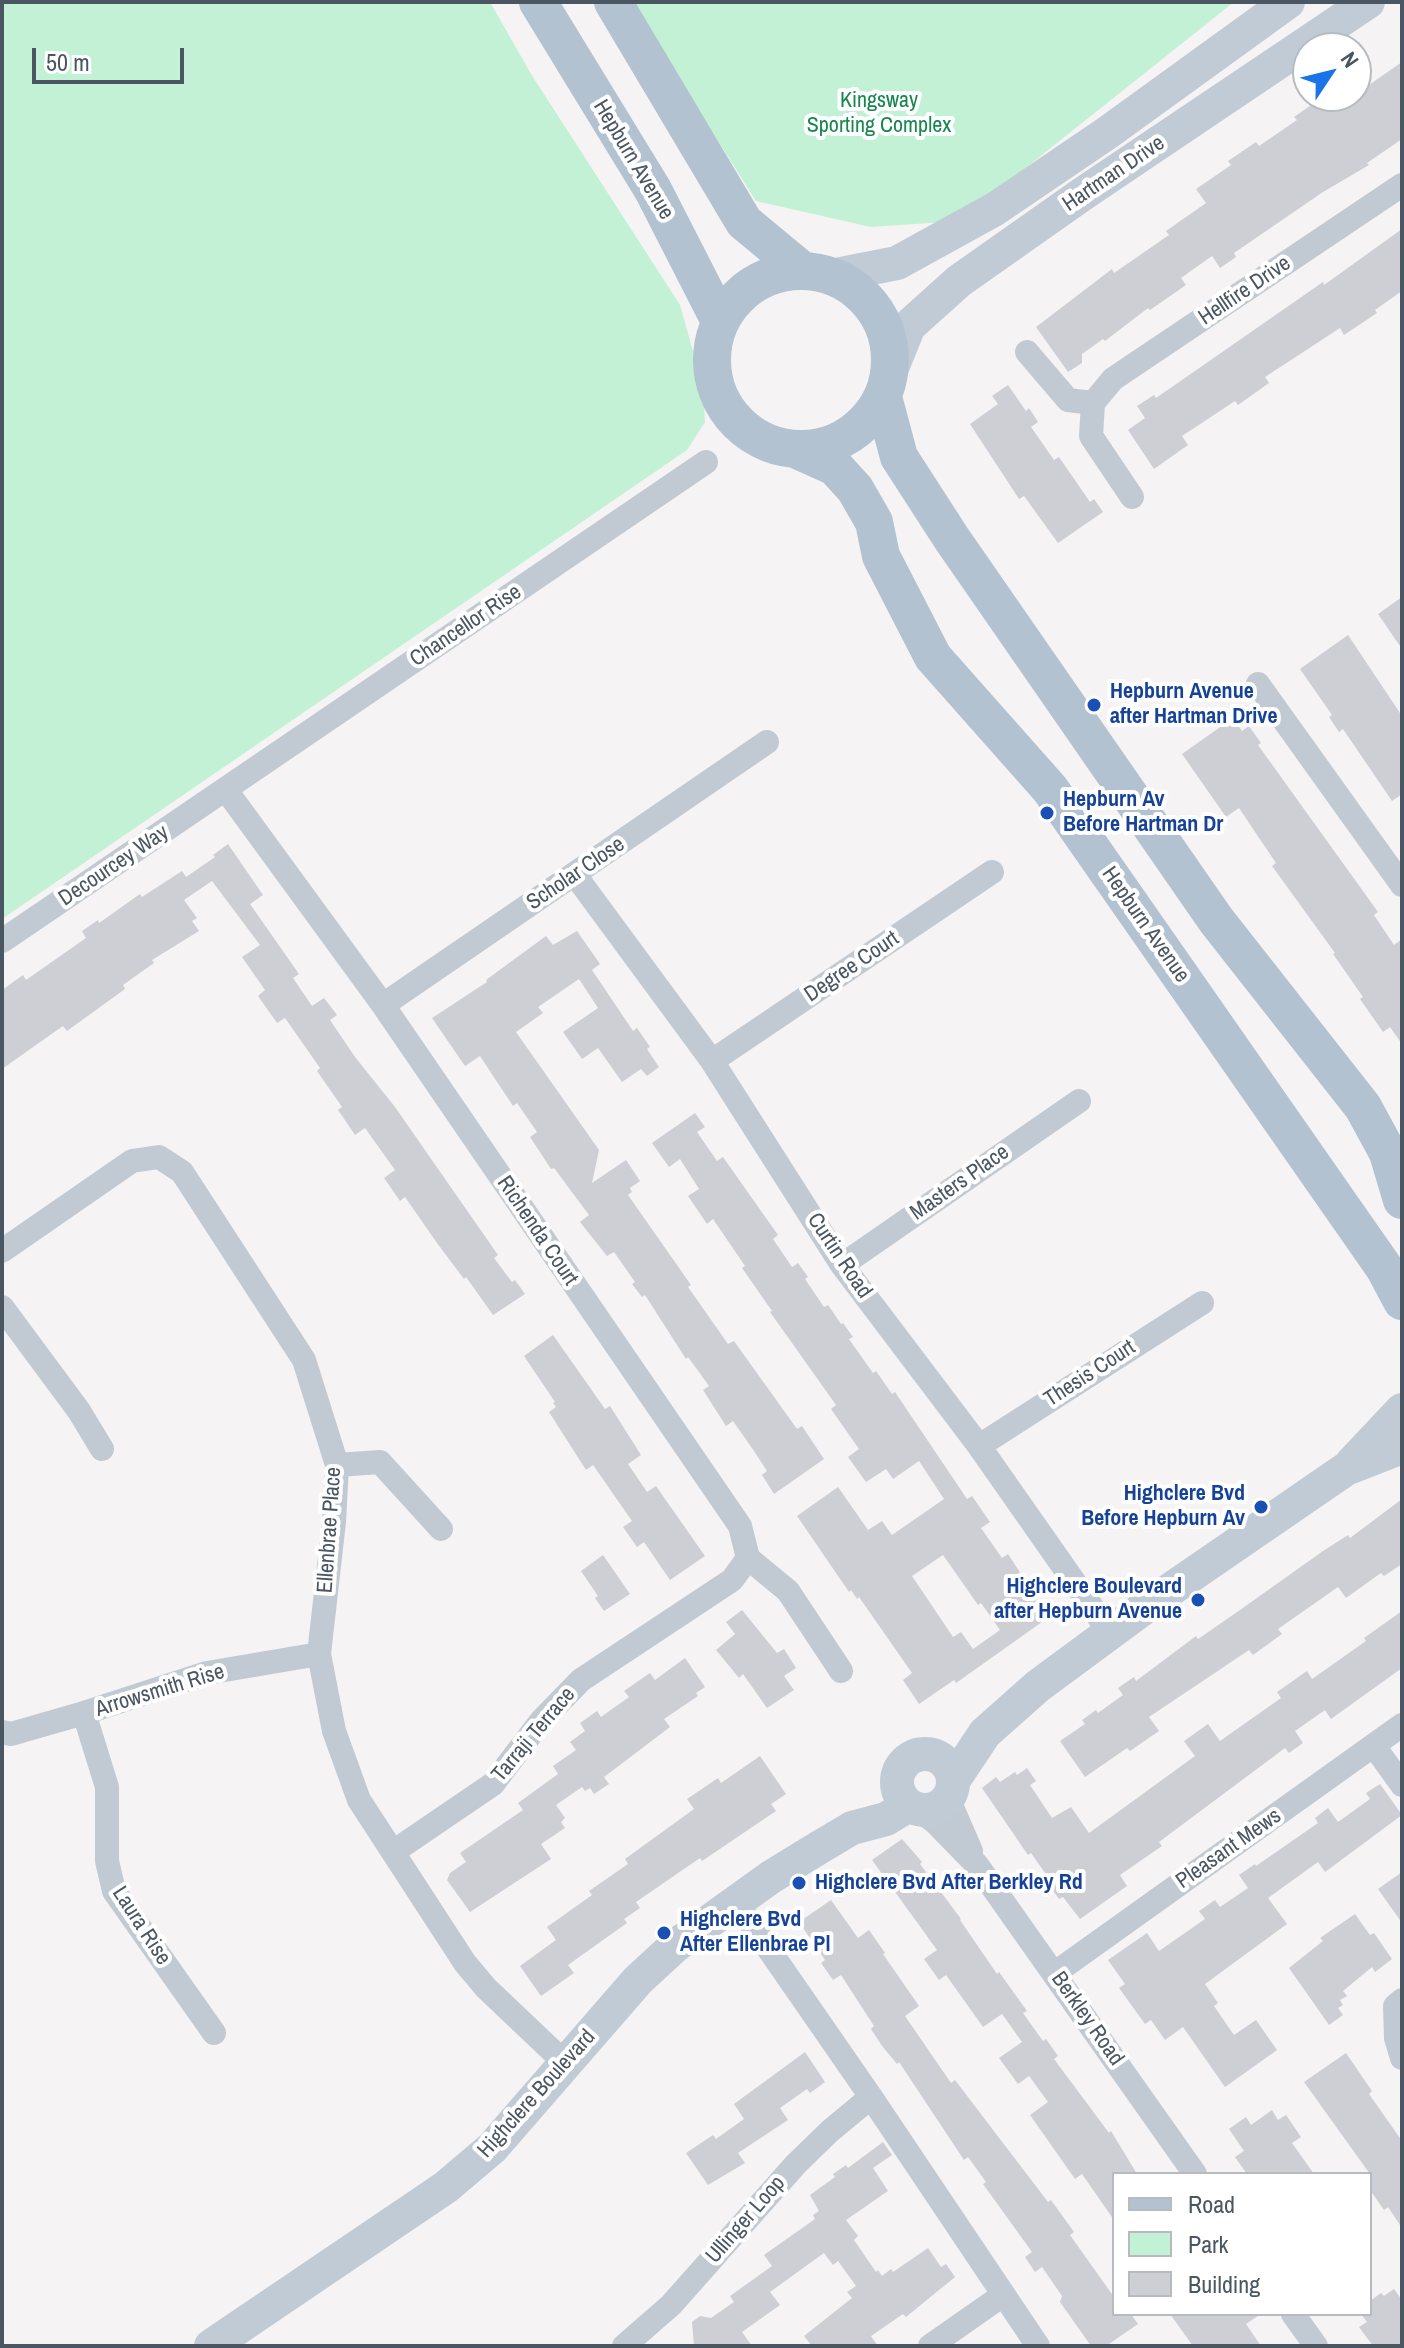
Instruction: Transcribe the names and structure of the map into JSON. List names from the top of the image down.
{
  "streets": {
    "main road": ["Hepburn Avenue"],
    "street": [
      "Hartman Drive",
      "Hellfire Drive",
      "Chancellor Rise",
      "Decourcey Way",
      "Scholar Close",
      "Degree Court",
      "Masters Place",
      "Richenda Court",
      "Curtin Road",
      "Thesis Court",
      "Ellenbrae Place",
      "Arrowsmith Rise",
      "Tarraji Terrace",
      "Pleasant Mews",
      "Laura Rise",
      "Berkley Road",
      "Highclere Boulevard",
      "Ullinger Loop"
    ]
  },
  "crossings": [
    ["Hepburn Avenue", "Hartman Drive"],
    ["Chancellor Rise", "Decourcey Way"],
    ["Chancellor Rise", "Richenda Court"],
    ["Decourcey Way", "Richenda Court"],
    ["Scholar Close", "Richenda Court"],
    ["Scholar Close", "Curtin Road"],
    ["Degree Court", "Curtin Road"],
    ["Masters Place", "Curtin Road"],
    ["Richenda Court", "Tarraji Terrace"],
    ["Curtin Road", "Thesis Court"],
    ["Curtin Road", "Highclere Boulevard"],
    ["Ellenbrae Place", "Arrowsmith Rise"],
    ["Ellenbrae Place", "Tarraji Terrace"],
    ["Ellenbrae Place", "Highclere Boulevard"],
    ["Arrowsmith Rise", "Laura Rise"],
    ["Pleasant Mews", "Berkley Road"],
    ["Berkley Road", "Highclere Boulevard"]
  ],
  "parks": ["Kingsway Sporting Complex"],
  "places": [
    "Hepburn Avenue after Hartman Drive",
    "Hepburn Av Before Hartman Dr",
    "Highclere Bvd Before Hepburn Av",
    "Highclere Boulevard after Hepburn Avenue",
    "Highclere Bvd After Berkley Rd",
    "Highclere Bvd After Ellenbrae Pl"
  ],
  "legend": ["Road", "Park", "Building"],
  "scale_bar": "50 m",
  "north": "top right"
}
